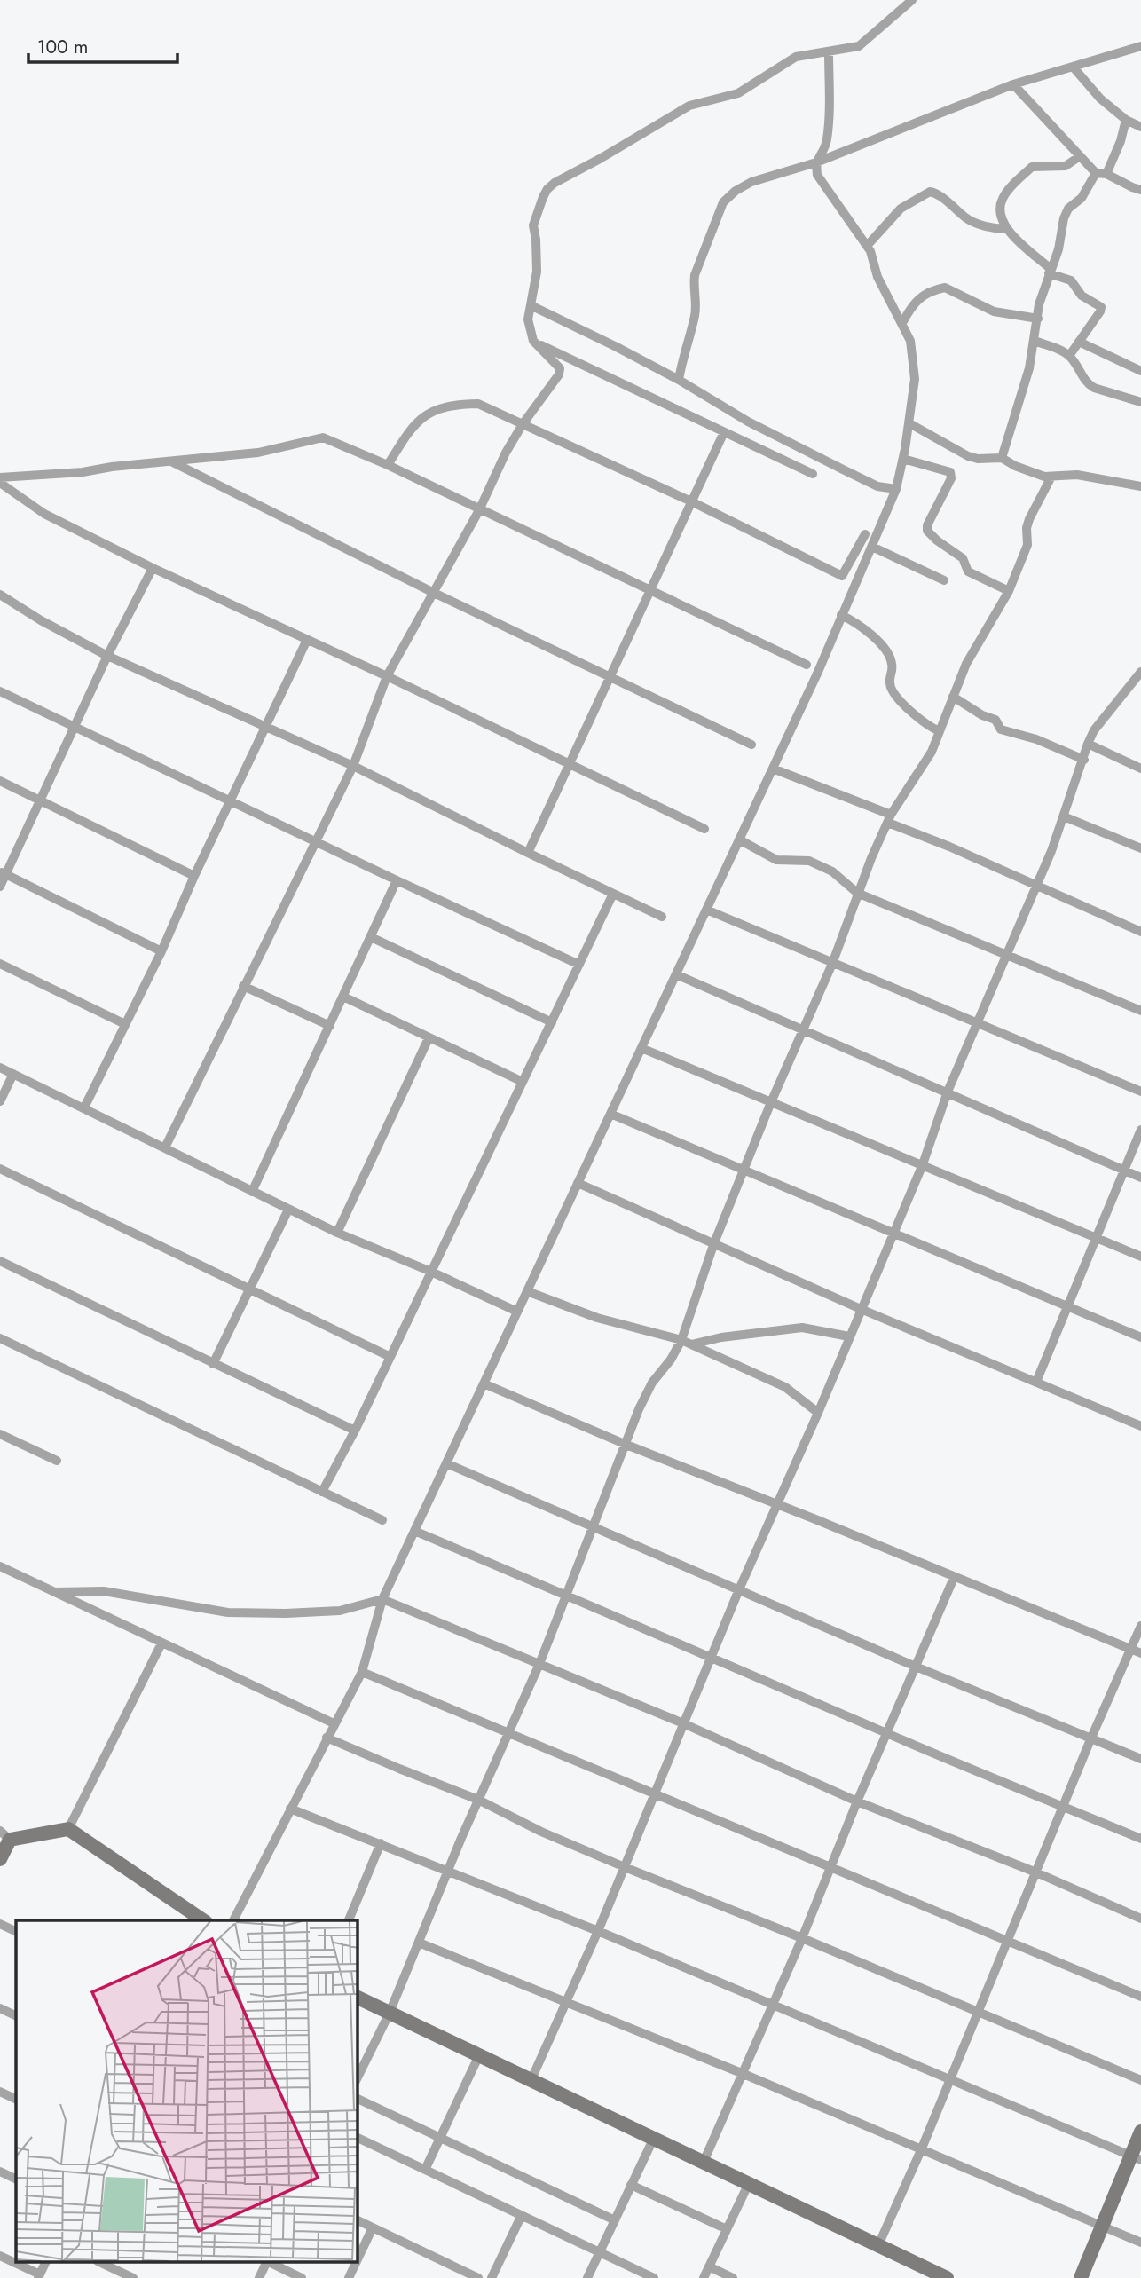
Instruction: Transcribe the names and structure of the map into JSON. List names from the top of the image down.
{
  "scale_bar": "100 m"
}
